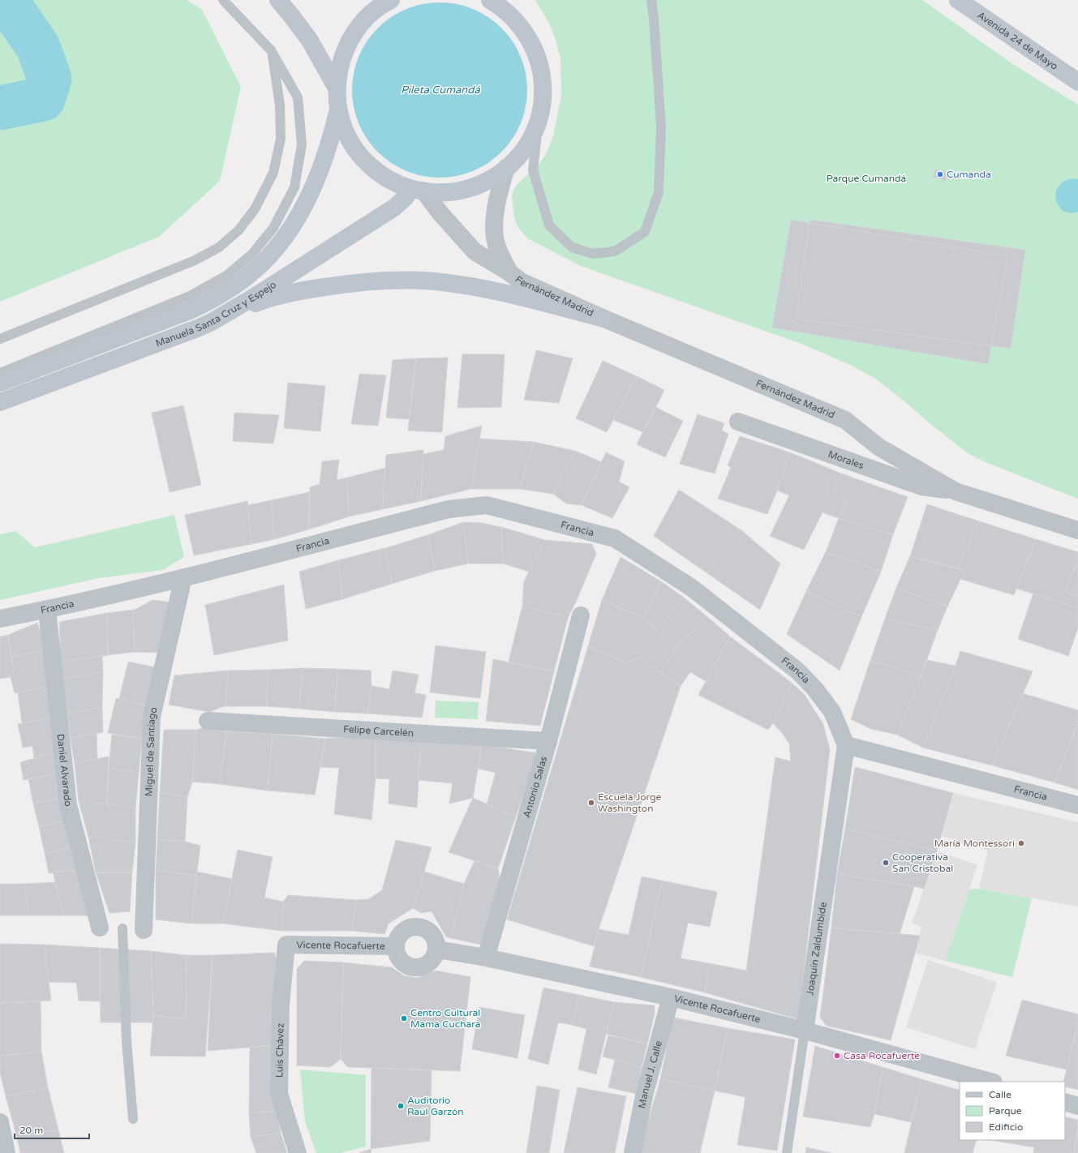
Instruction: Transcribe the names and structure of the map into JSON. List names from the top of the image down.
{
  "streets": {
    "main road": ["Avenida 24 de Mayo", "Manuela Santa Cruz y Espejo"],
    "street": [
      "Fernández Madrid",
      "Morales",
      "Francia",
      "Felipe Carcelén",
      "Miguel de Santiago",
      "Daniel Alvarado",
      "Antonio Salas",
      "Vicente Rocafuerte",
      "Joaquín Zaldumbide",
      "Luis Chávez",
      "Manuel J. Calle"
    ]
  },
  "crossings": [
    ["Fernández Madrid", "Manuela Santa Cruz y Espejo"],
    ["Fernández Madrid", "Morales"],
    ["Francia", "Miguel de Santiago"],
    ["Francia", "Daniel Alvarado"],
    ["Francia", "Joaquín Zaldumbide"],
    ["Felipe Carcelén", "Antonio Salas"],
    ["Antonio Salas", "Vicente Rocafuerte"],
    ["Vicente Rocafuerte", "Joaquín Zaldumbide"],
    ["Vicente Rocafuerte", "Luis Chávez"],
    ["Vicente Rocafuerte", "Manuel J. Calle"]
  ],
  "water": ["Pileta Cumandá"],
  "parks": ["Parque Cumandá"],
  "places": [
    "Cumanda",
    "Escuela Jorge Washington",
    "María Montessori",
    "Cooperativa San Cristobal",
    "Centro Cultural Mama Cuchara",
    "Casa Rocafuerte",
    "Auditorio Raúl Garzón"
  ],
  "legend": ["Calle", "Parque", "Edificio"],
  "scale_bar": "20 m"
}
